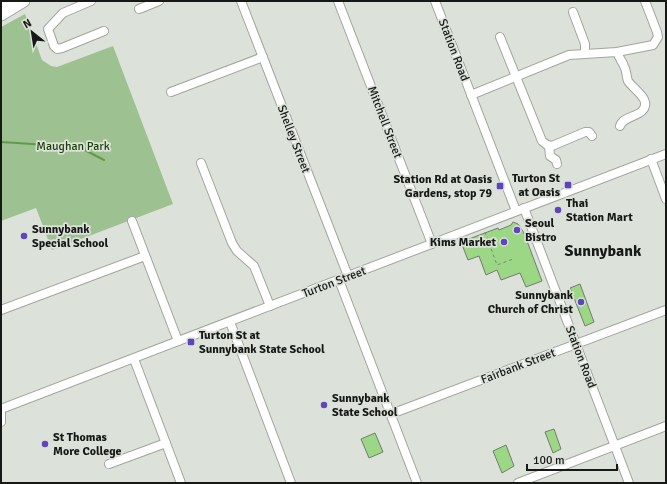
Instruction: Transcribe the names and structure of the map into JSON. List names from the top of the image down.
{
  "streets": {
    "street": [
      "Station Road",
      "Mitchell Street",
      "Shelley Street",
      "Turton Street",
      "Fairbank Street"
    ]
  },
  "crossings": [
    ["Station Road", "Turton Street"],
    ["Station Road", "Fairbank Street"],
    ["Mitchell Street", "Turton Street"],
    ["Shelley Street", "Turton Street"]
  ],
  "districts": ["Sunnybank"],
  "parks": ["Maughan Park"],
  "places": {
    "transit": ["Turton St at Oasis", "Station Rd at Oasis Gardens, stop 79", "Turton St at Sunnybank State School"],
    "other": [
      "Thai Station Mart",
      "Seoul Bistro",
      "Sunnybank Special School",
      "Kims Market",
      "Sunnybank Church of Christ",
      "Sunnybank State School",
      "St Thomas More College"
    ]
  },
  "scale_bar": "100 m",
  "north": "top left"
}
